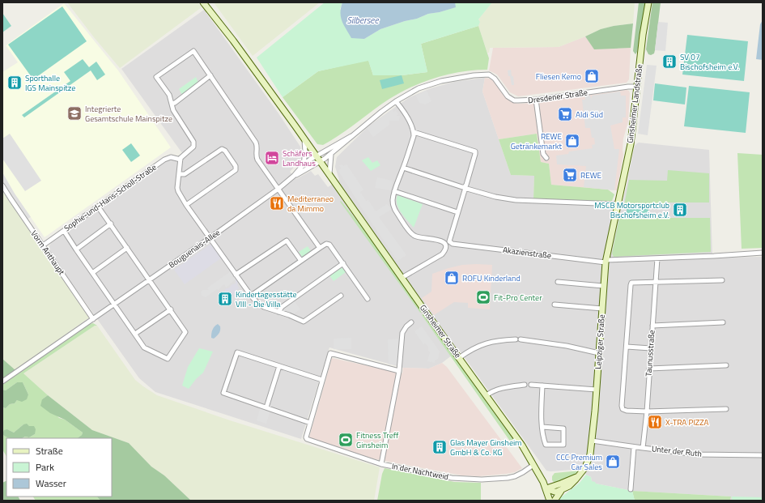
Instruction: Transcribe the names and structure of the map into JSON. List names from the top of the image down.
{
  "streets": {
    "main road": ["Ginsheimer Landstraße", "Ginsheimer Straße", "Leipziger Straße"],
    "street": [
      "Dresdener Straße",
      "Sophie-und-Hans-Scholl-Straße",
      "Bouguenais-Allee",
      "Vorm Anthaupt",
      "Akazienstraße",
      "Taunusstraße",
      "Unter der Ruth",
      "In der Nachtweid"
    ]
  },
  "crossings": [
    ["Dresdener Straße", "Ginsheimer Landstraße"],
    ["Dresdener Straße", "Bouguenais-Allee"],
    ["Dresdener Straße", "Ginsheimer Straße"],
    ["Ginsheimer Landstraße", "Leipziger Straße"],
    ["Sophie-und-Hans-Scholl-Straße", "Vorm Anthaupt"],
    ["Bouguenais-Allee", "Vorm Anthaupt"],
    ["Bouguenais-Allee", "Ginsheimer Straße"],
    ["Akazienstraße", "Leipziger Straße"],
    ["Akazienstraße", "Taunusstraße"],
    ["Ginsheimer Straße", "In der Nachtweid"],
    ["Leipziger Straße", "Unter der Ruth"],
    ["Taunusstraße", "Unter der Ruth"]
  ],
  "water": ["Silbersee"],
  "places": {
    "building": [
      "SV 07 Bischofsheim e.V.",
      "Sporthalle IGS Mainspitze",
      "MSCB Motorsportclub Bischofsheim e.V.",
      "Kindertagesstätte VIII - Die Villa",
      "Glas Mayer Ginsheim GmbH & Co. KG"
    ],
    "shop": [
      "Fliesen Kemo",
      "REWE Getränkemarkt",
      "ROFU Kinderland",
      "CCC Premium Car Sales"
    ],
    "school or university": ["Integrierte Gesamtschule Mainspitze"],
    "supermarket": ["Aldi Süd", "REWE"],
    "hotel": ["Schäfers Landhaus"],
    "restaurant": ["Mediterraneo da Mimmo", "X-TRA PIZZA"],
    "sports": ["Fit-Pro Center", "Fitness Treff Ginsheim"]
  },
  "legend": ["Straße", "Park", "Wasser"]
}
